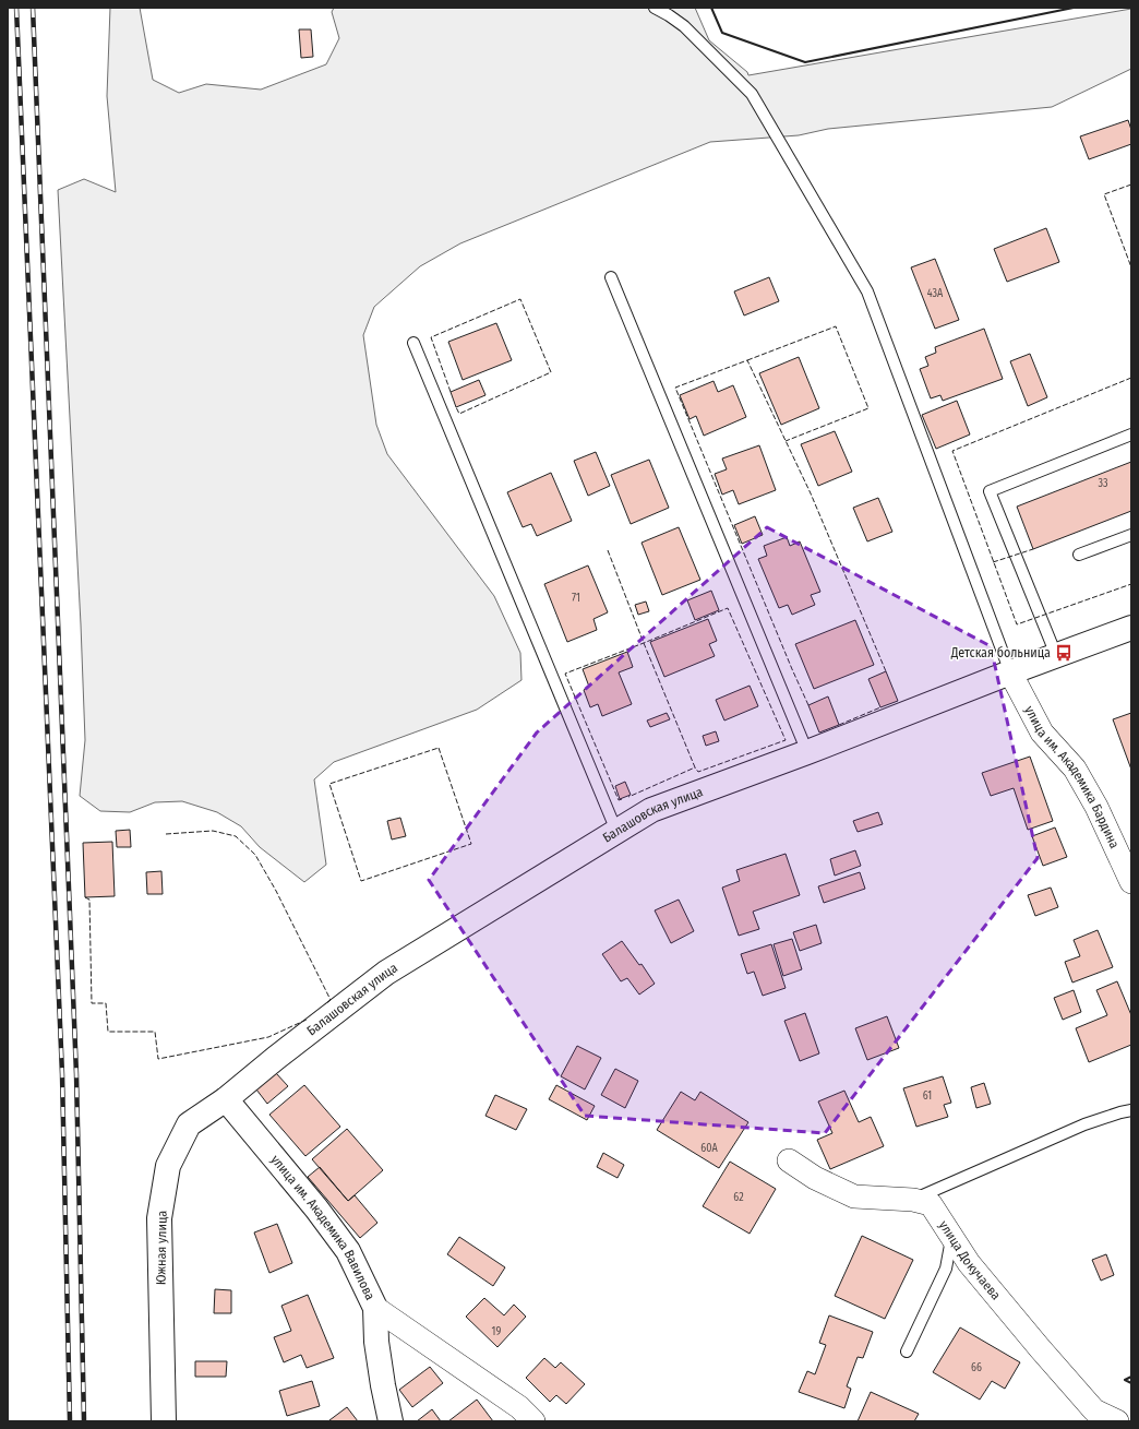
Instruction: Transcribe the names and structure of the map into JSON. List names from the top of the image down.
{
  "streets": {
    "street": [
      "улица им. Академика Бардина",
      "Балашовская улица",
      "улица им. Академика Вавилова",
      "Южная улица",
      "улица Докучаева"
    ]
  },
  "crossings": [
    ["улица им. Академика Бардина", "Балашовская улица"],
    ["Балашовская улица", "улица им. Академика Вавилова"],
    ["Балашовская улица", "Южная улица"],
    ["улица им. Академика Вавилова", "Южная улица"]
  ],
  "places": {
    "bus stop": ["Детская больница"]
  },
  "house_numbers": [
    "43А",
    "33",
    "71",
    "61",
    "60А",
    "62",
    "19",
    "66"
  ]
}
